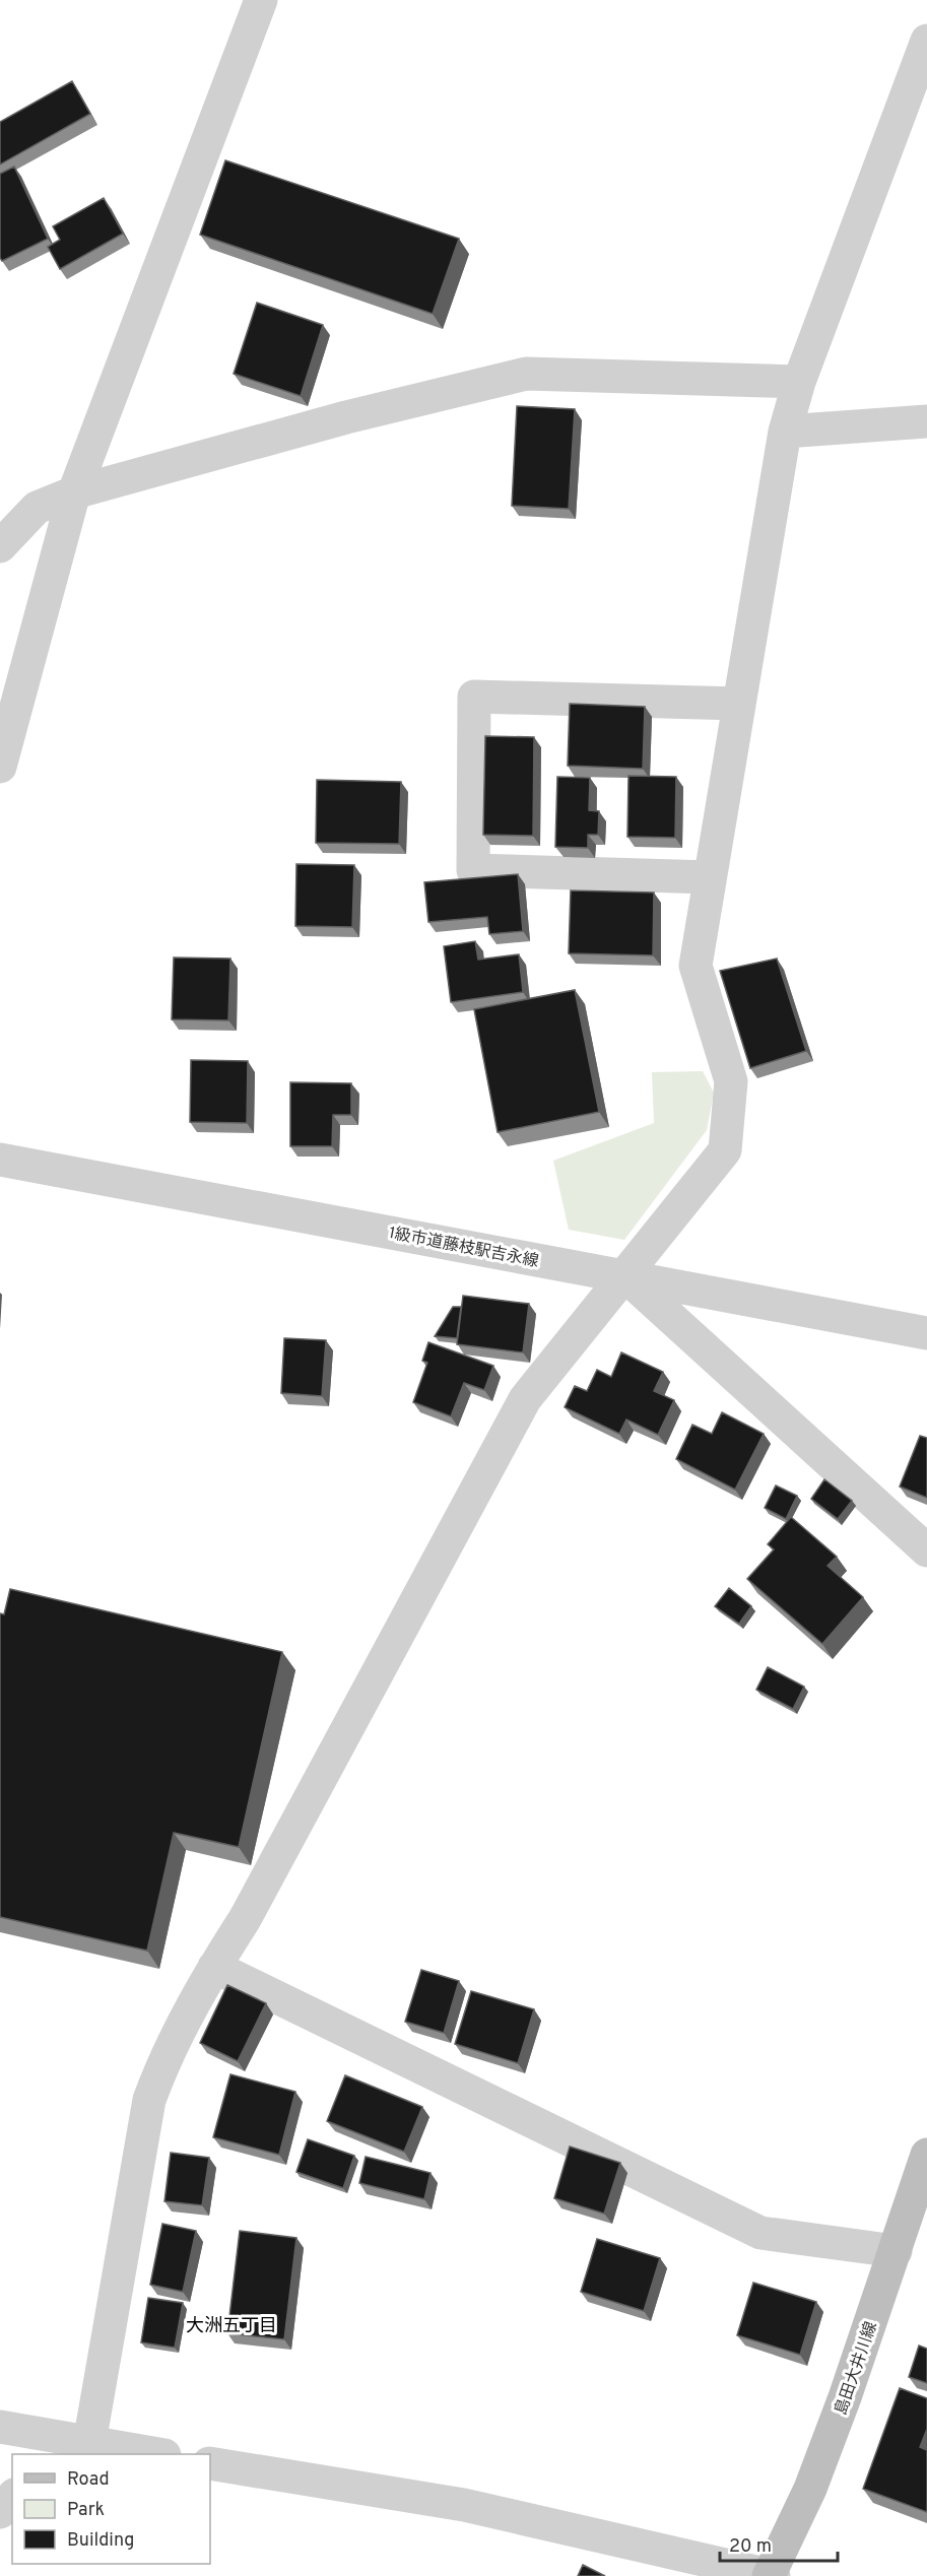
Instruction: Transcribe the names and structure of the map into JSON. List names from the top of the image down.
{
  "streets": {
    "main road": ["島田大井川線"],
    "street": ["1級市道藤枝駅吉永線"]
  },
  "districts": ["大洲五丁目"],
  "legend": ["Road", "Park", "Building"],
  "scale_bar": "20 m"
}
